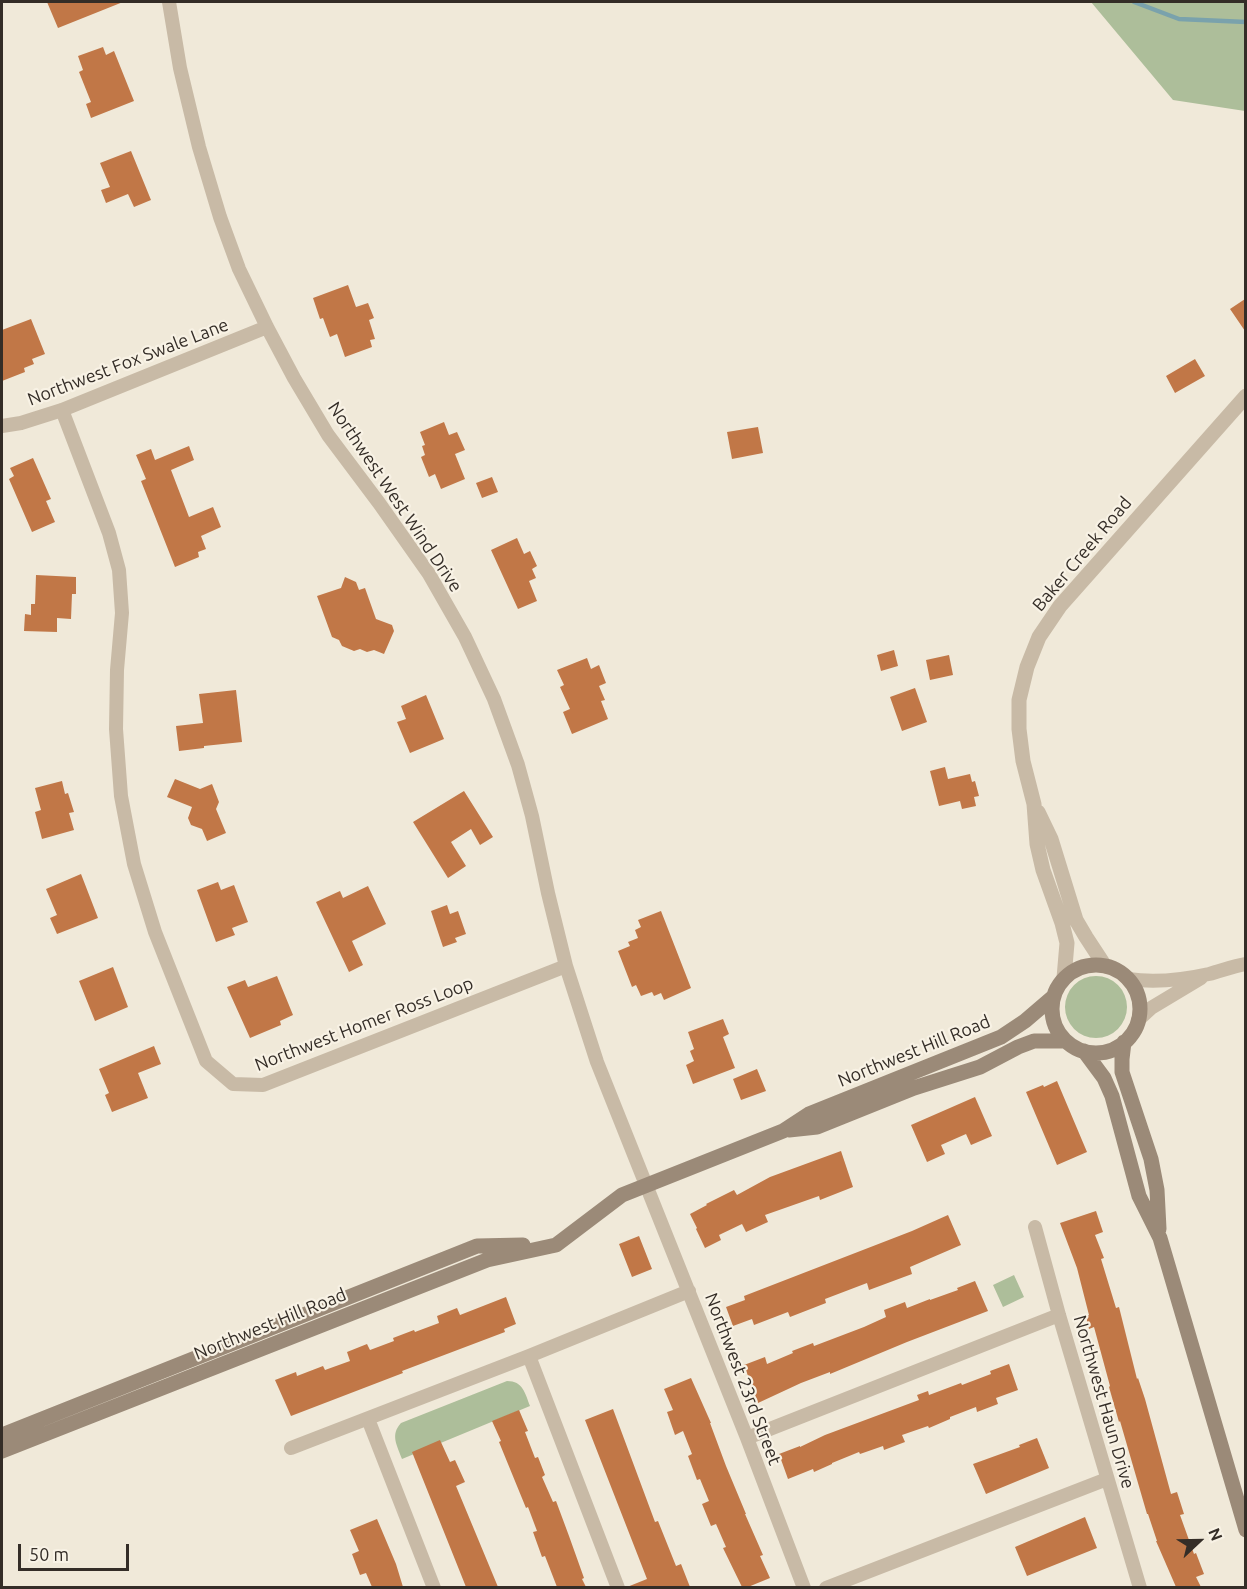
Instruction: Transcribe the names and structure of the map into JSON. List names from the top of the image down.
{
  "streets": {
    "main road": ["Northwest Hill Road"],
    "street": [
      "Northwest Fox Swale Lane",
      "Northwest West Wind Drive",
      "Baker Creek Road",
      "Northwest Homer Ross Loop",
      "Northwest 23rd Street",
      "Northwest Haun Drive"
    ]
  },
  "crossings": [
    ["Northwest Fox Swale Lane", "Northwest West Wind Drive"],
    ["Northwest Fox Swale Lane", "Northwest Homer Ross Loop"],
    ["Northwest West Wind Drive", "Northwest Homer Ross Loop"],
    ["Northwest West Wind Drive", "Northwest Hill Road"],
    ["Northwest West Wind Drive", "Northwest 23rd Street"],
    ["Baker Creek Road", "Northwest Hill Road"],
    ["Northwest Hill Road", "Northwest 23rd Street"]
  ],
  "scale_bar": "50 m",
  "north": "right"
}
